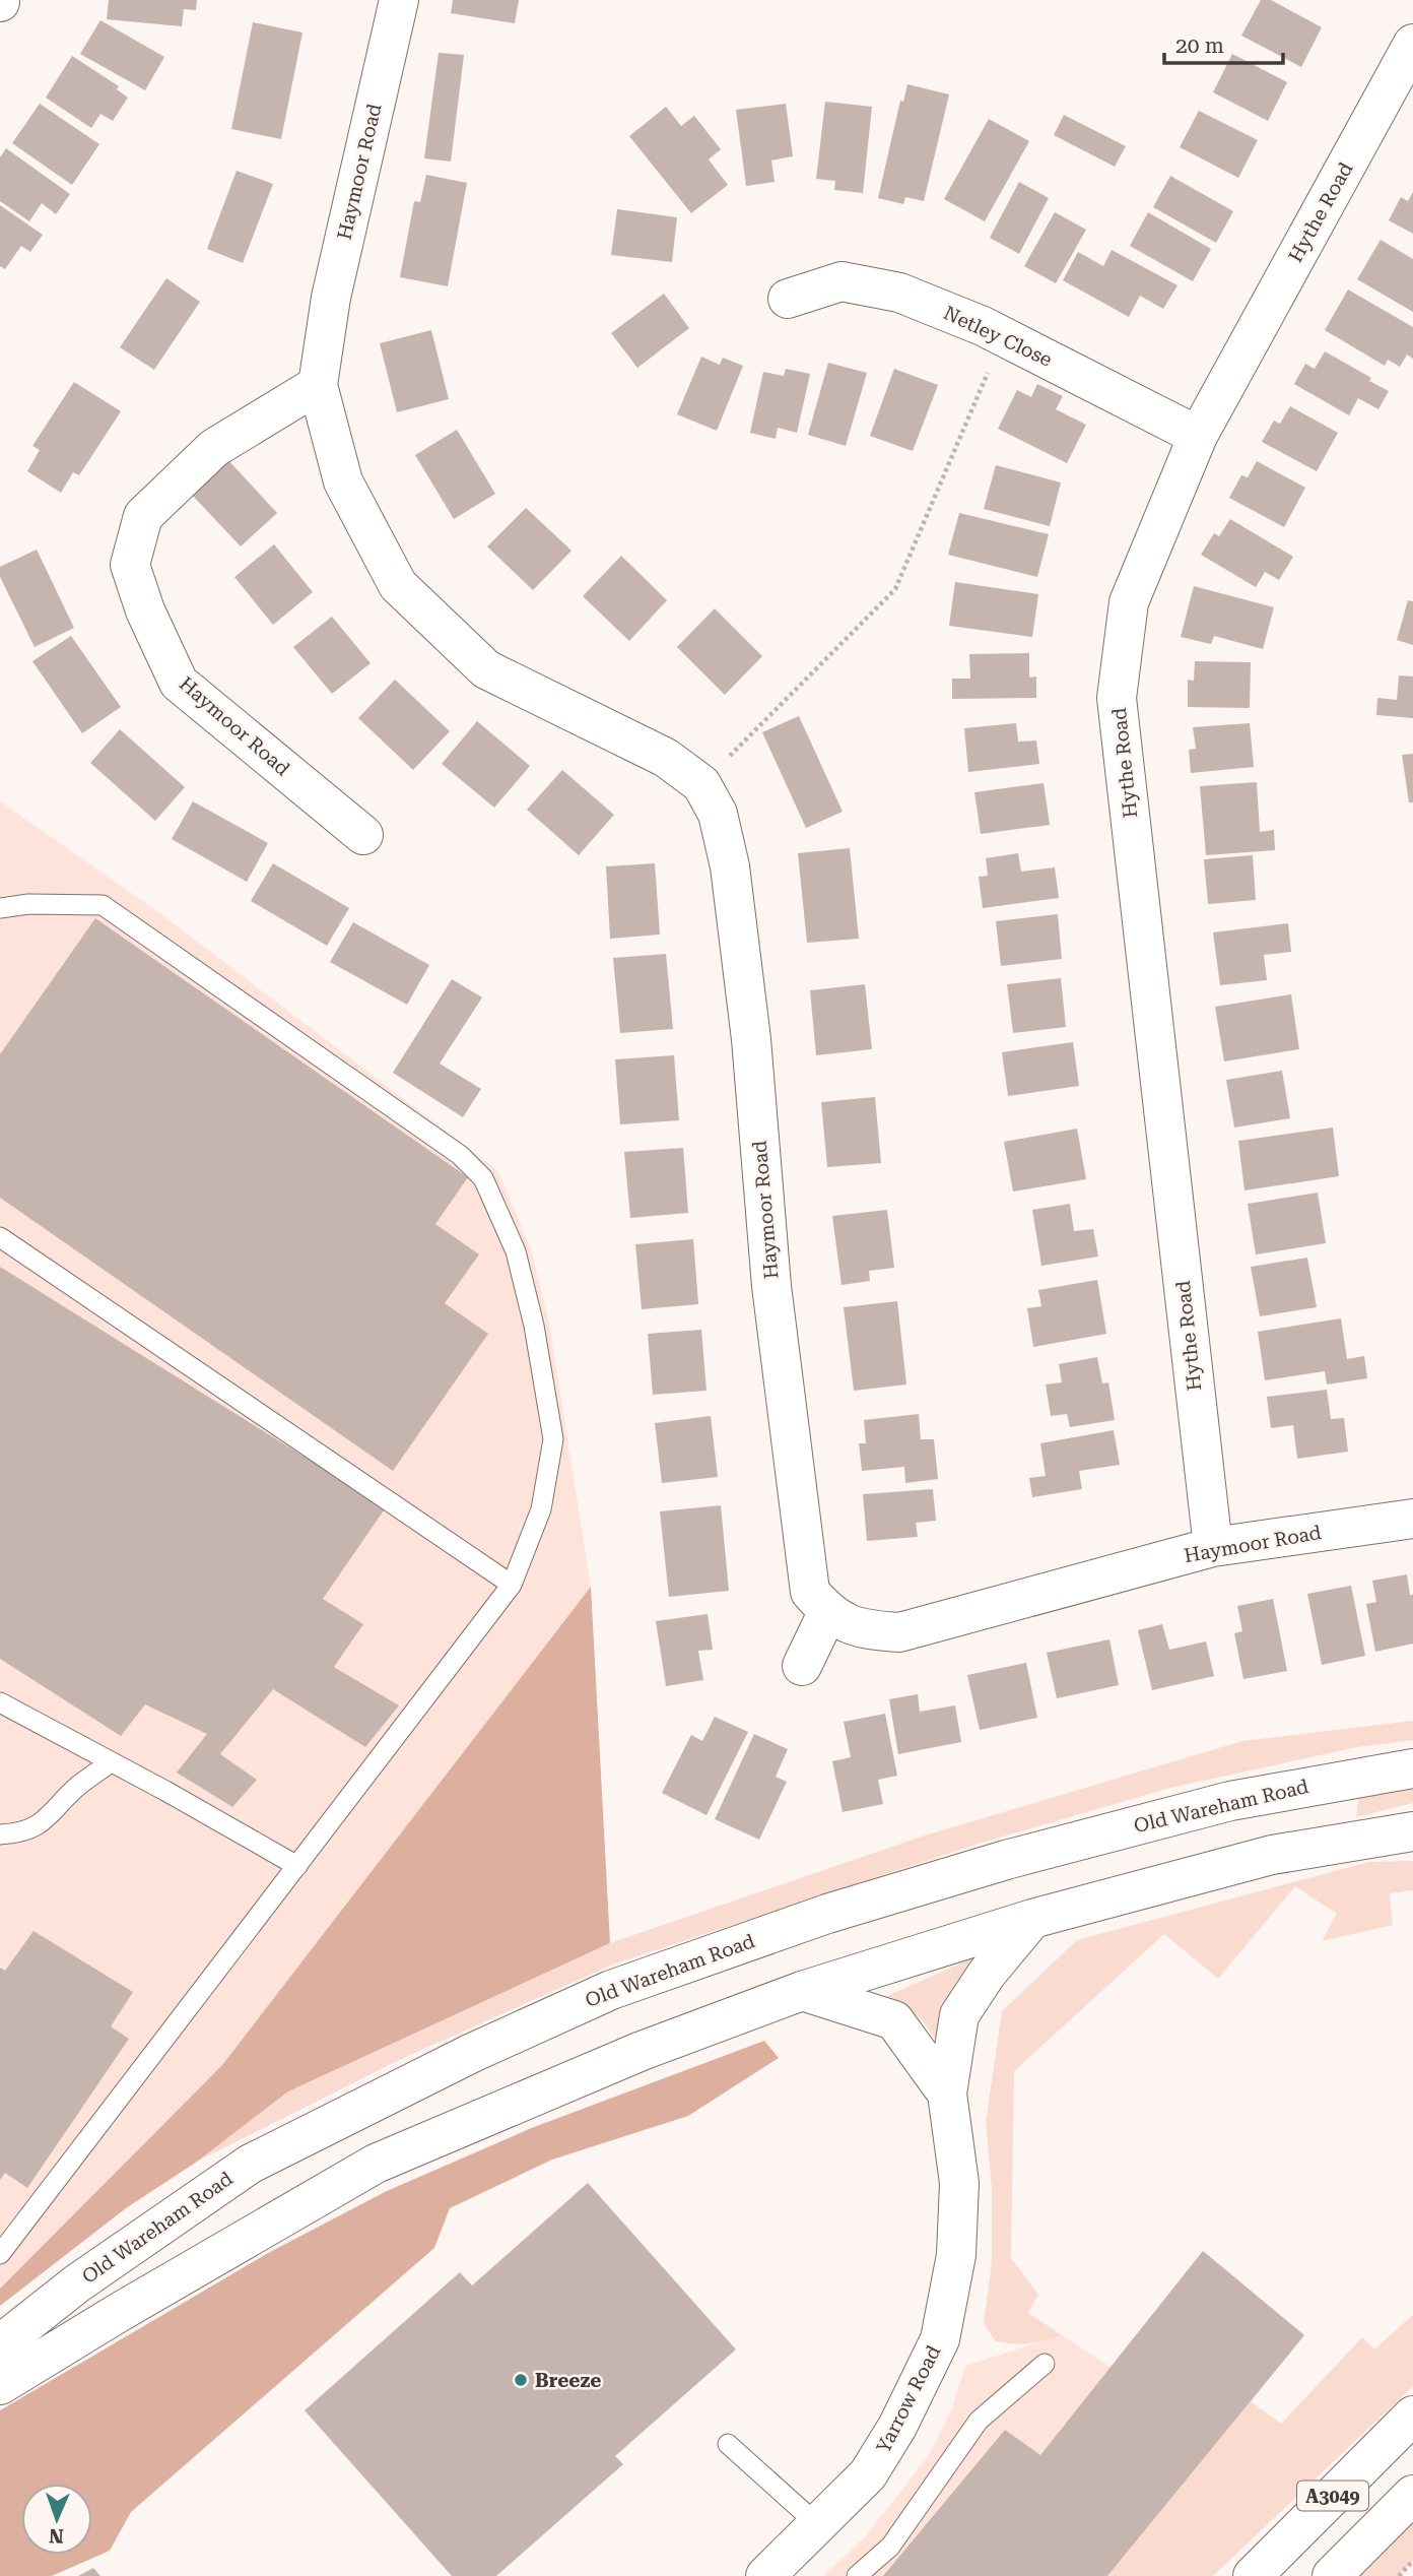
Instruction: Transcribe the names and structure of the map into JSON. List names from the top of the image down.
{
  "streets": {
    "main road": [
      "Haymoor Road",
      "Hythe Road",
      "Netley Close",
      "Old Wareham Road",
      "Yarrow Road",
      "A3049"
    ]
  },
  "crossings": [
    ["Haymoor Road", "Hythe Road"],
    ["Hythe Road", "Netley Close"]
  ],
  "places": ["Breeze"],
  "scale_bar": "20 m",
  "north": "bottom"
}
